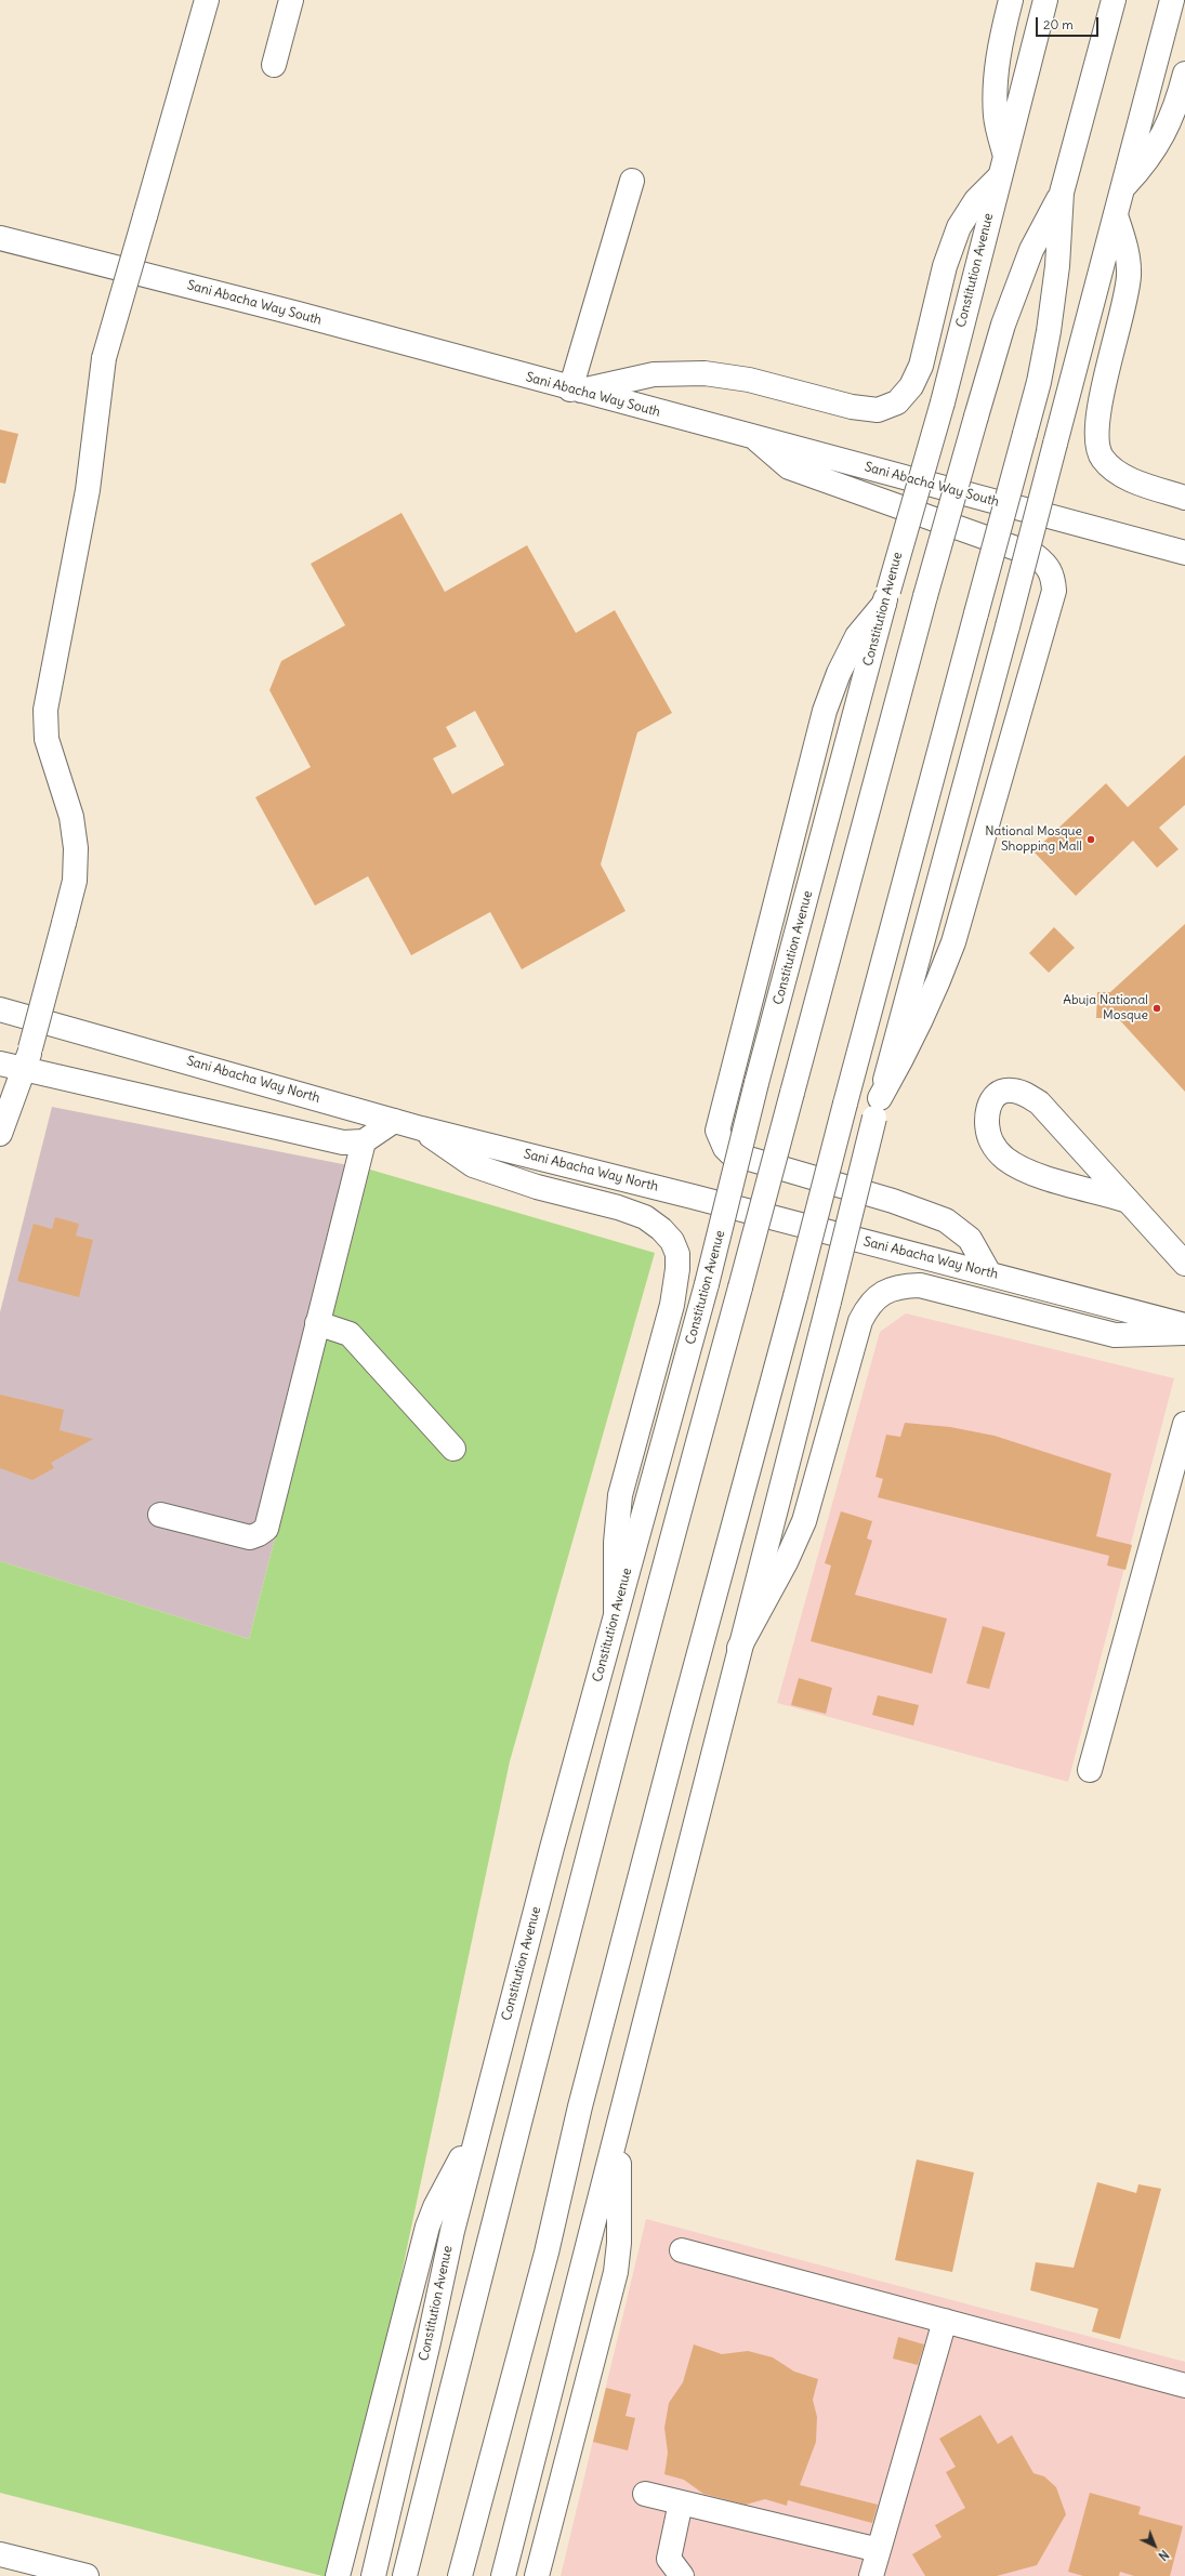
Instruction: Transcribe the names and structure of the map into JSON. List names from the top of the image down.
{
  "streets": {
    "main road": ["Constitution Avenue", "Sani Abacha Way South", "Sani Abacha Way North"]
  },
  "places": ["National Mosque Shopping Mall", "Abuja National Mosque"],
  "scale_bar": "20 m",
  "north": "bottom right"
}
